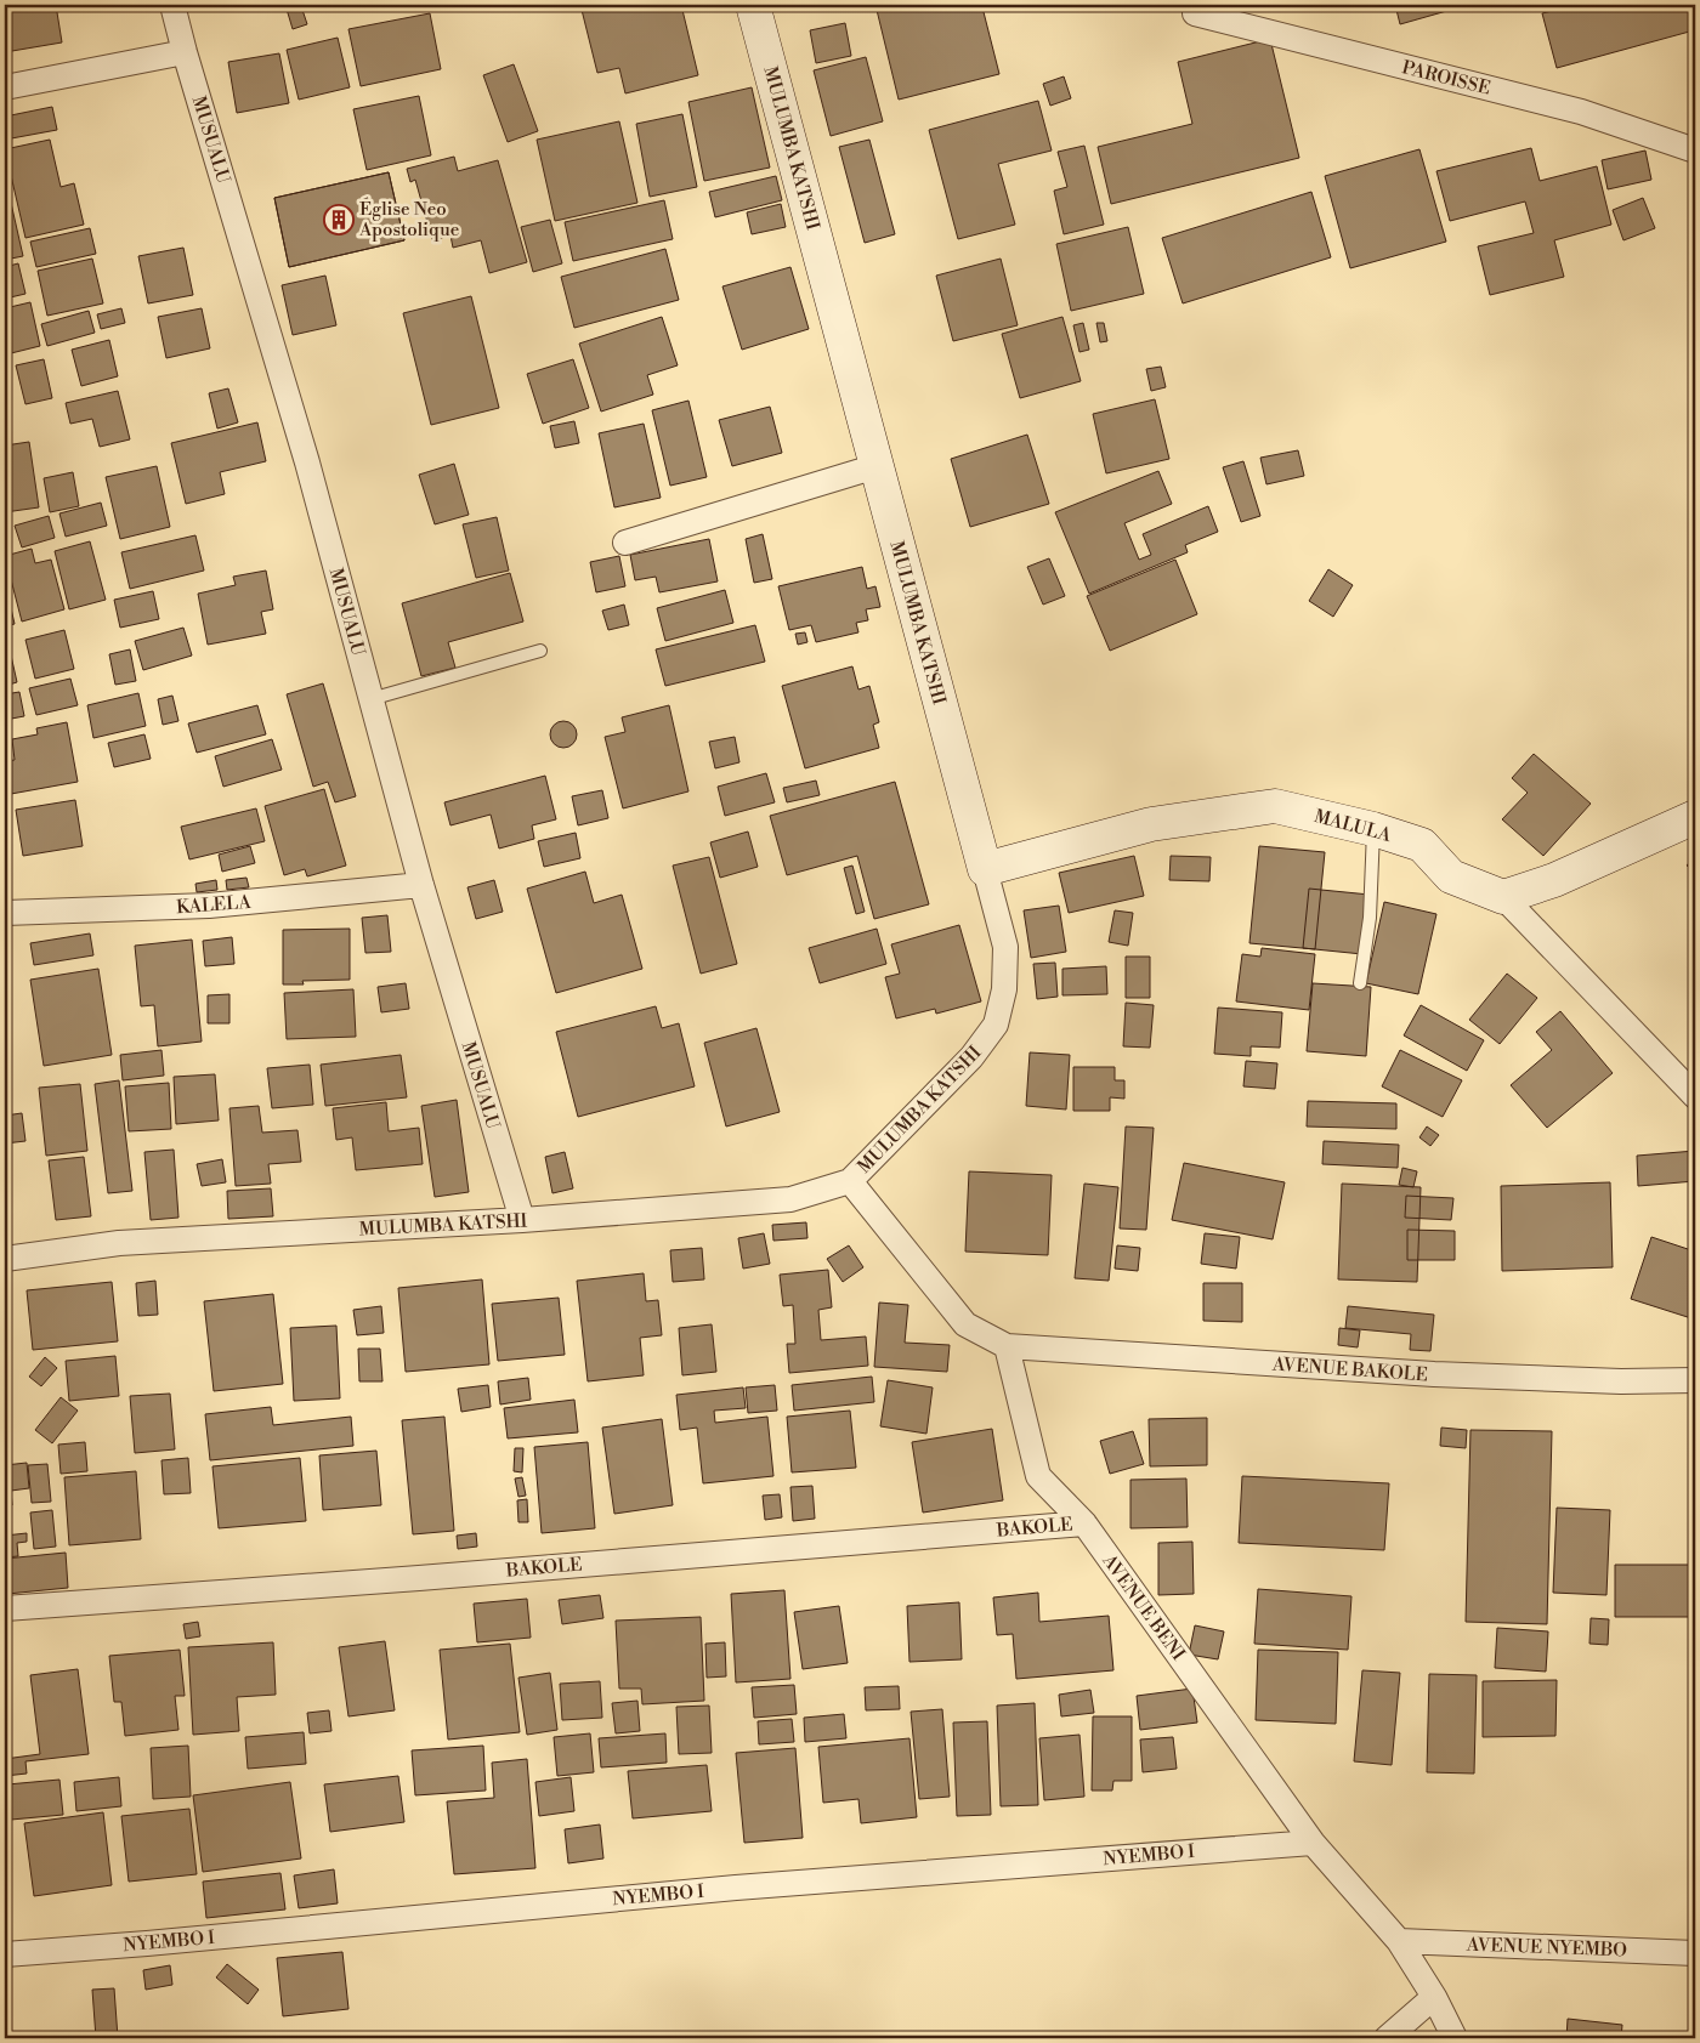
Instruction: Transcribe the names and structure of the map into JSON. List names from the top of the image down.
{
  "streets": {
    "street": [
      "PAROISSE",
      "MUSUALU",
      "MULUMBA KATSHI",
      "MALULA",
      "KALELA",
      "AVENUE BAKOLE",
      "BAKOLE",
      "AVENUE BENI",
      "NYEMBO I",
      "AVENUE NYEMBO"
    ]
  },
  "crossings": [
    ["MUSUALU", "MULUMBA KATSHI"],
    ["MUSUALU", "KALELA"],
    ["MULUMBA KATSHI", "MALULA"],
    ["AVENUE BAKOLE", "AVENUE BENI"],
    ["BAKOLE", "AVENUE BENI"],
    ["AVENUE BENI", "NYEMBO I"],
    ["AVENUE BENI", "AVENUE NYEMBO"]
  ],
  "places": {
    "building": ["Église Neo Apostolique"]
  }
}
